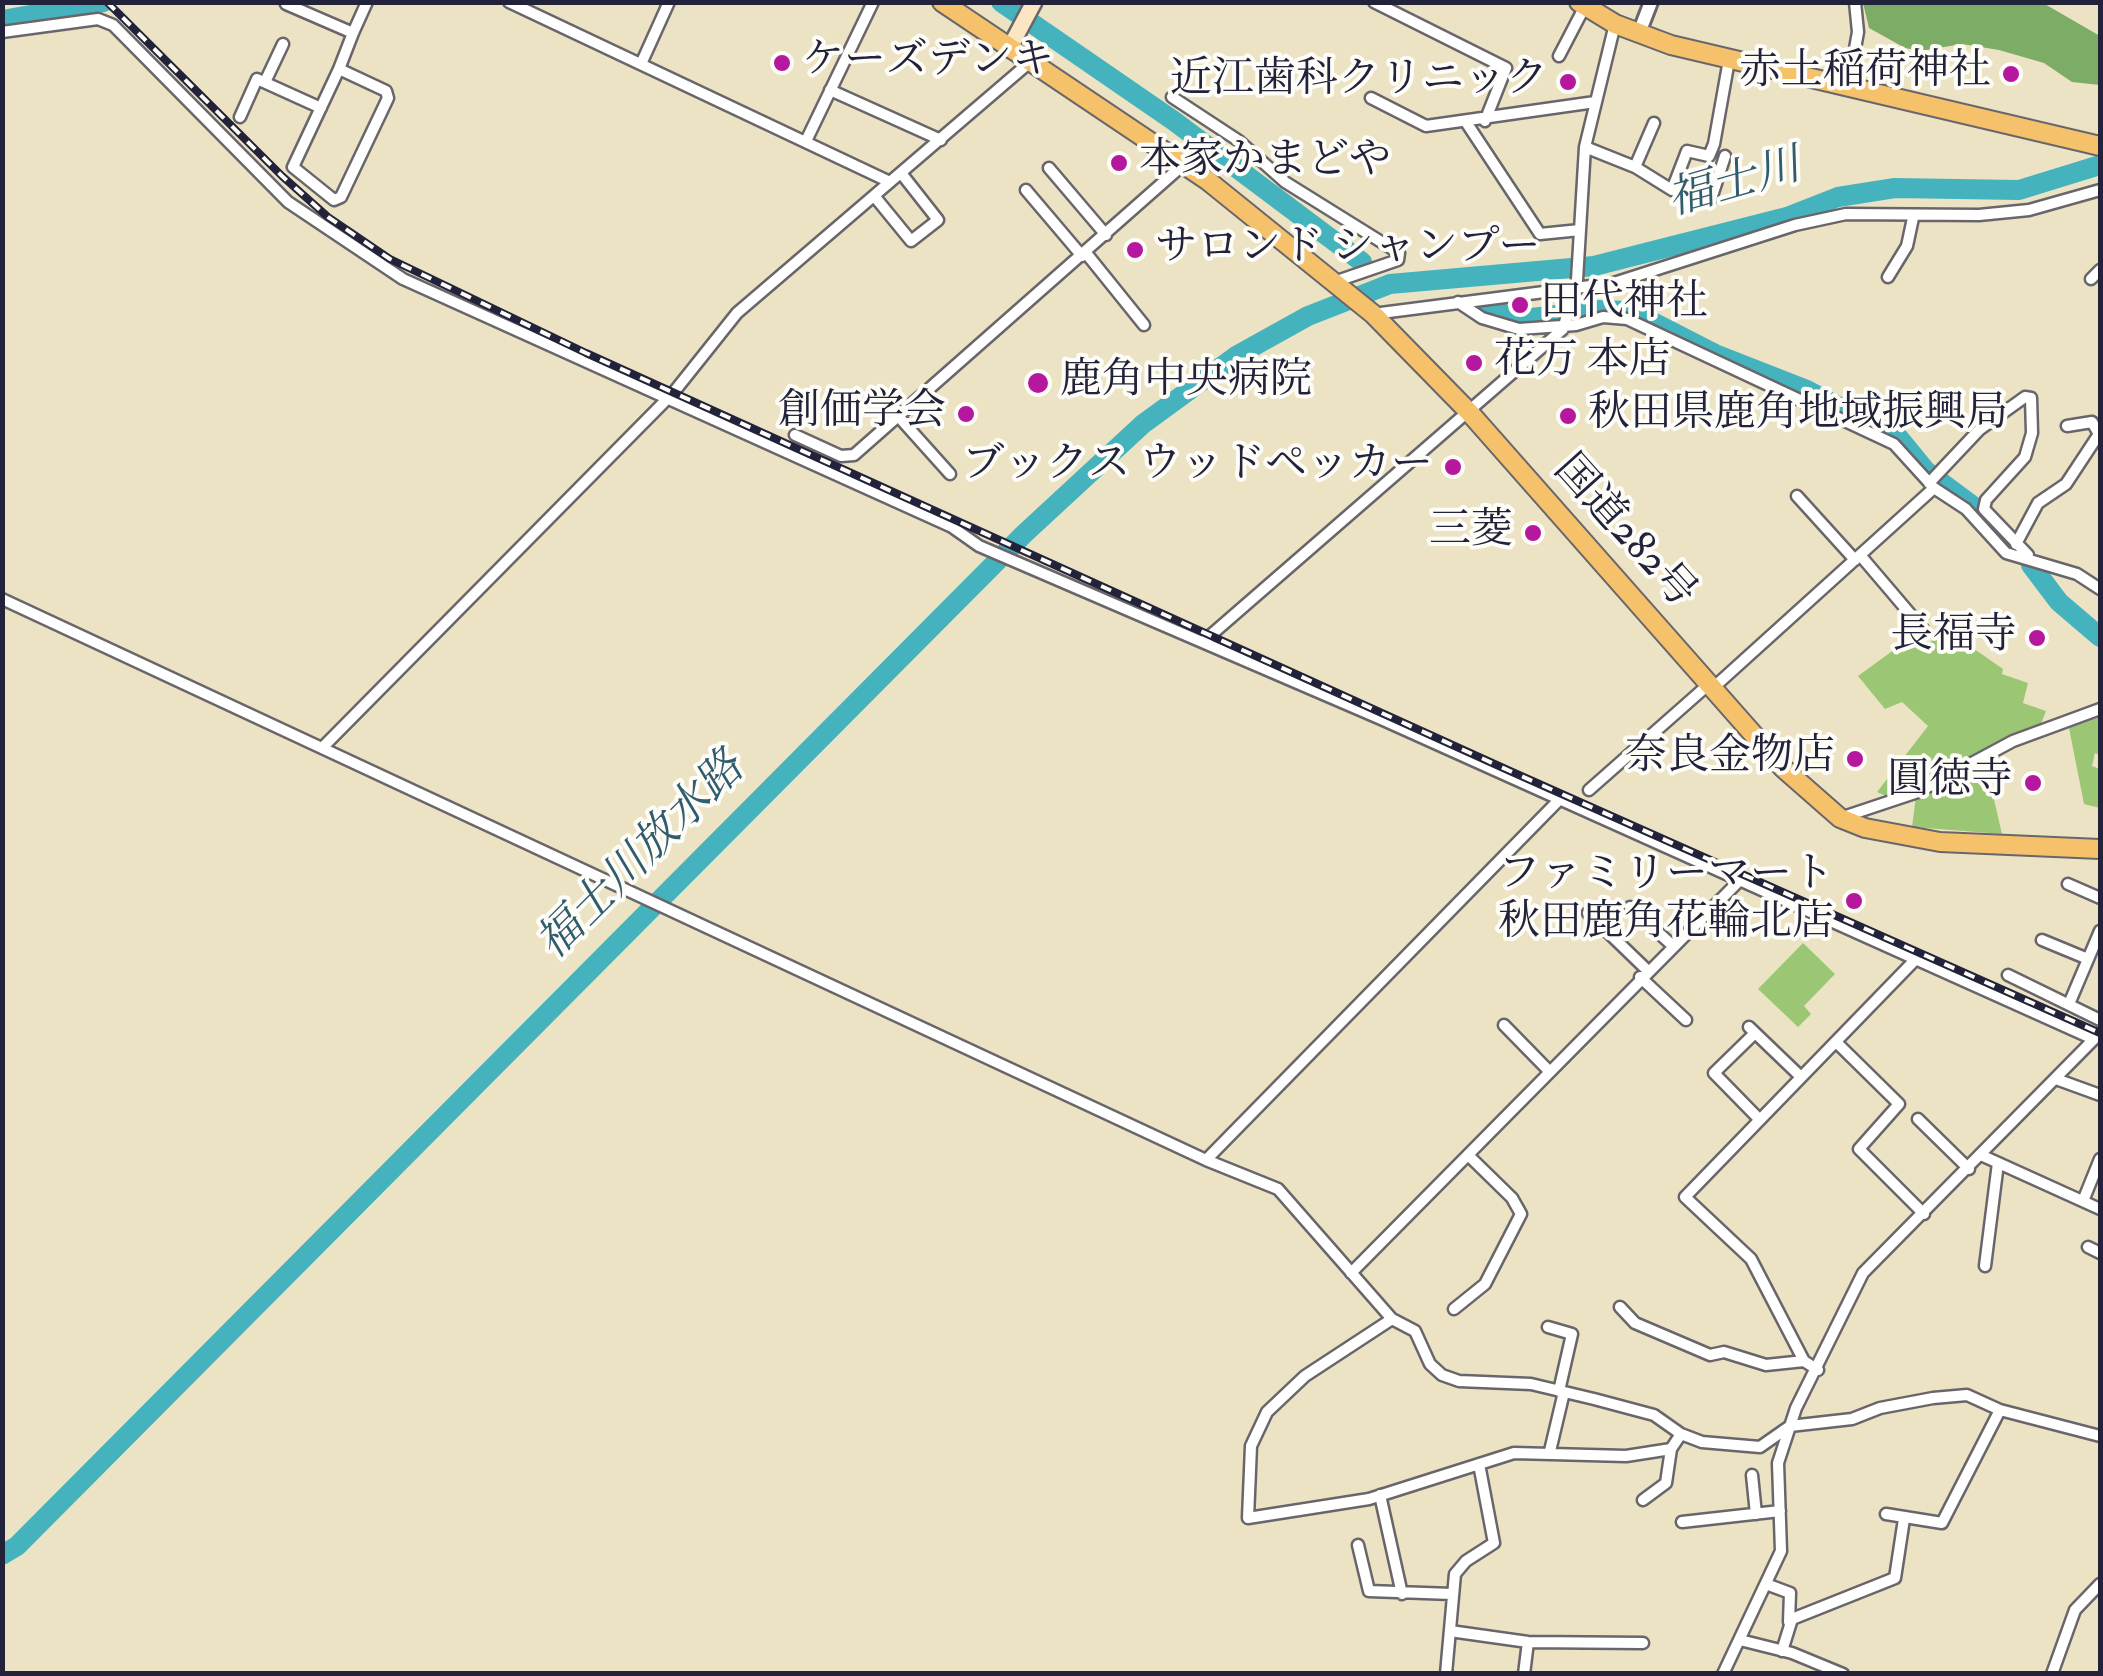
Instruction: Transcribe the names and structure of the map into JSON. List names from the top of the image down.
{
  "streets": {
    "main road": ["国道282号"]
  },
  "water": ["福士川", "福士川放水路"],
  "places": [
    "ケーズデンキ",
    "赤土稲荷神社",
    "近江歯科クリニック",
    "本家かまどや",
    "サロンド シャンプー",
    "田代神社",
    "花万 本店",
    "鹿角中央病院",
    "創価学会",
    "秋田県鹿角地域振興局",
    "ブックス ウッドペッカー",
    "三菱",
    "長福寺",
    "奈良金物店",
    "圓徳寺",
    "ファミリーマート 秋田鹿角花輪北店"
  ]
}
